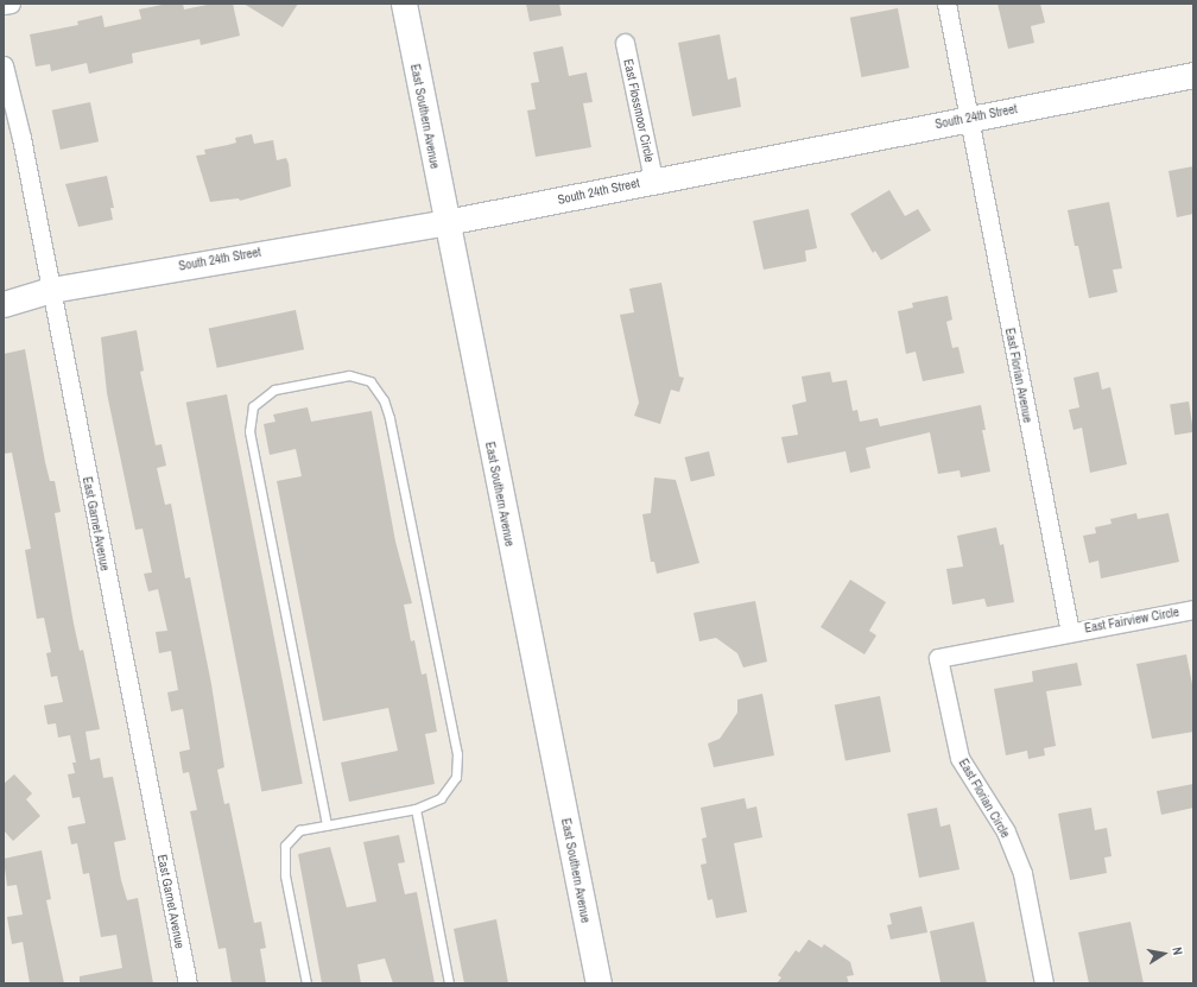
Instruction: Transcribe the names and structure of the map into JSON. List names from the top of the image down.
{
  "streets": {
    "street": [
      "East Flossmoor Circle",
      "East Southern Avenue",
      "South 24th Street",
      "East Florian Avenue",
      "East Garnet Avenue",
      "East Fairview Circle",
      "East Florian Circle"
    ]
  },
  "crossings": [
    ["East Flossmoor Circle", "South 24th Street"],
    ["East Southern Avenue", "South 24th Street"],
    ["South 24th Street", "East Florian Avenue"],
    ["South 24th Street", "East Garnet Avenue"],
    ["East Florian Avenue", "East Fairview Circle"],
    ["East Florian Avenue", "East Florian Circle"],
    ["East Fairview Circle", "East Florian Circle"]
  ],
  "north": "right"
}
